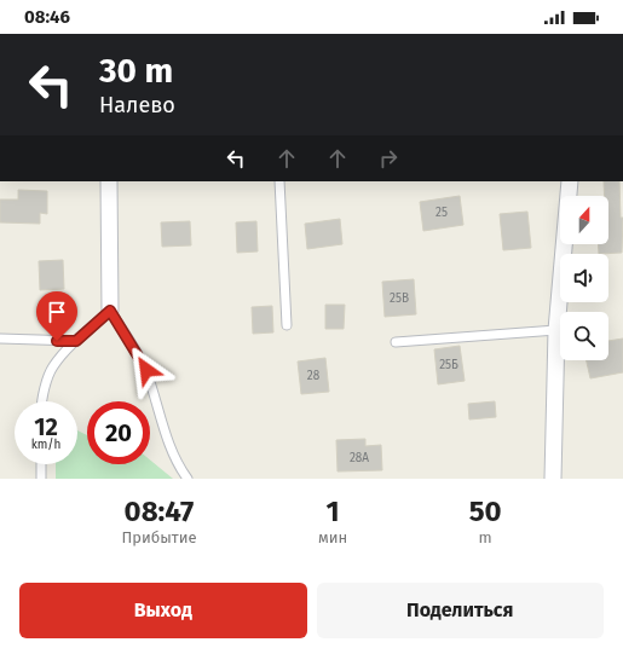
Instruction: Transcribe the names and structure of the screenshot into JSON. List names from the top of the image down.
{
  "house_numbers": [
    "25",
    "25В",
    "25Б",
    "28",
    "28А"
  ],
  "north": "top",
  "page": {
    "status": "08:46",
    "turn": ["30 m", "Налево"],
    "speed": "12 km/h",
    "limit": "20",
    "eta": [
      "08:47",
      "Прибытие",
      "1",
      "мин",
      "50",
      "m"
    ],
    "buttons": ["Выход", "Поделиться"]
  }
}
